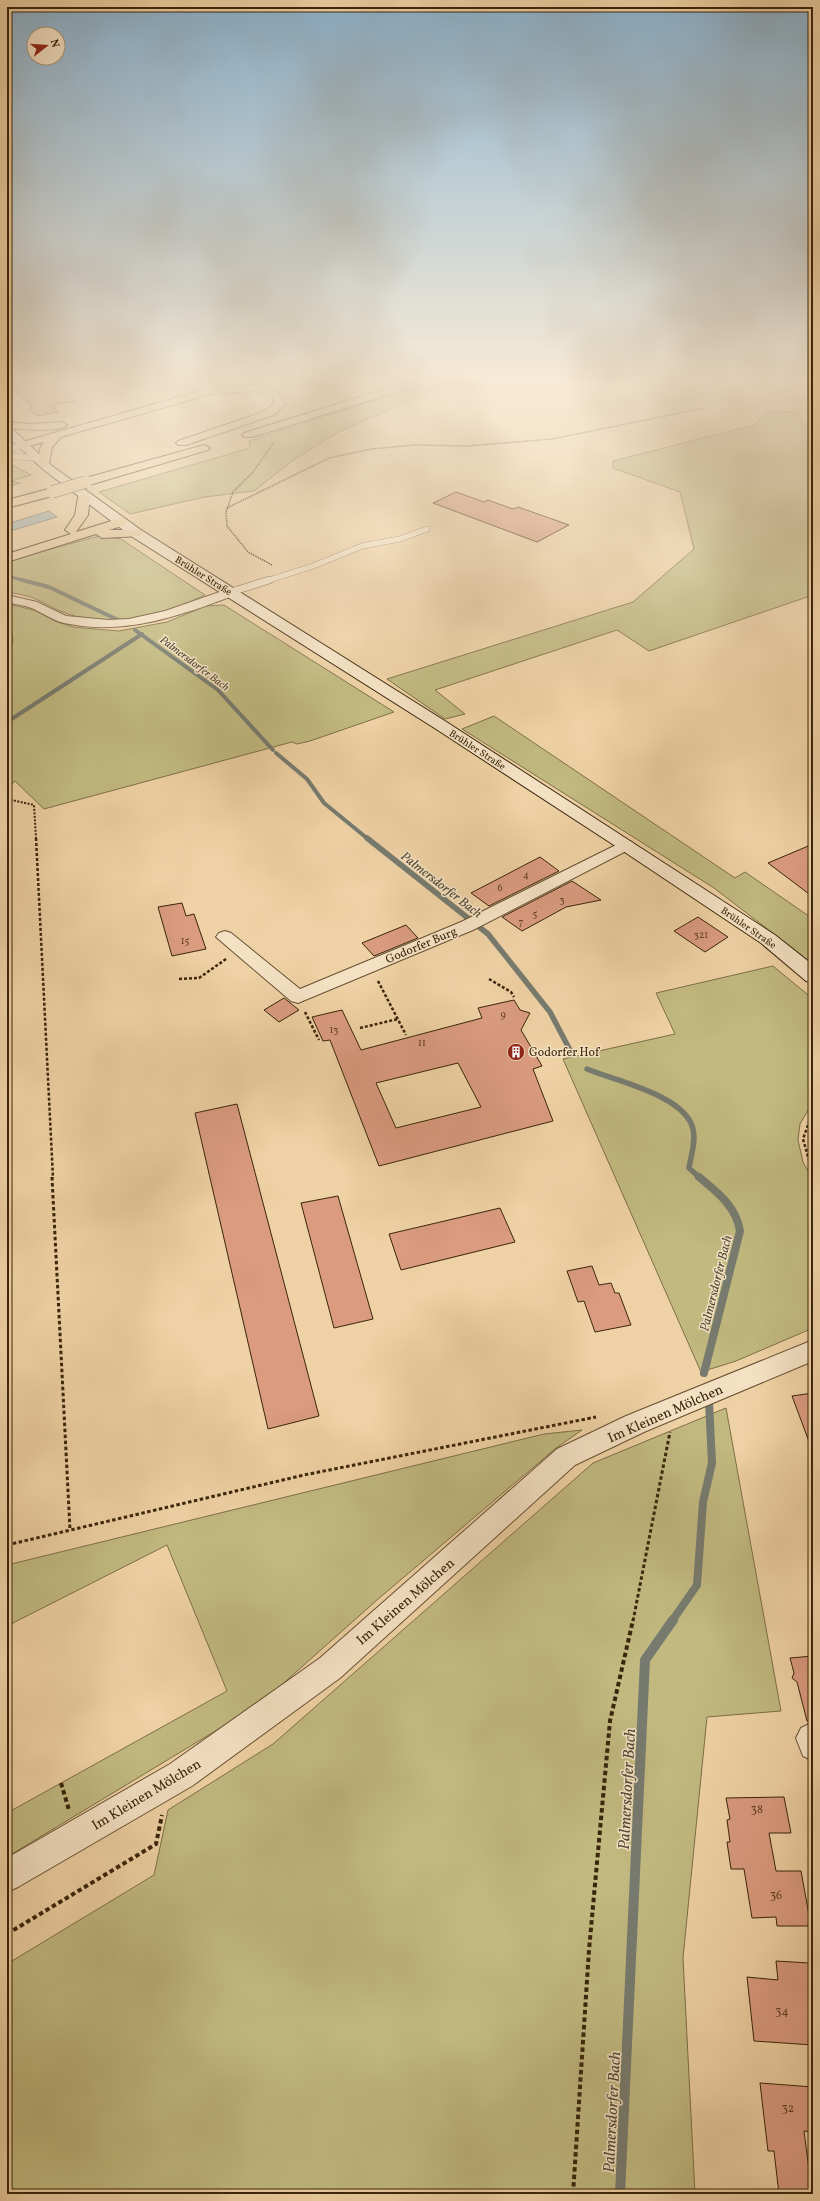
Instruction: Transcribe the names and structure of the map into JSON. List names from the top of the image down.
{
  "streets": {
    "main road": ["Brühler Straße"],
    "street": ["Godorfer Burg", "Im Kleinen Mölchen"]
  },
  "crossings": [
    ["Brühler Straße", "Godorfer Burg"]
  ],
  "water": ["Palmersdorfer Bach"],
  "places": {
    "building": ["Godorfer Hof"]
  },
  "house_numbers": [
    "4",
    "6",
    "3",
    "5",
    "7",
    "321",
    "15",
    "9",
    "13",
    "11",
    "38",
    "36",
    "34",
    "32"
  ],
  "north": "right"
}
